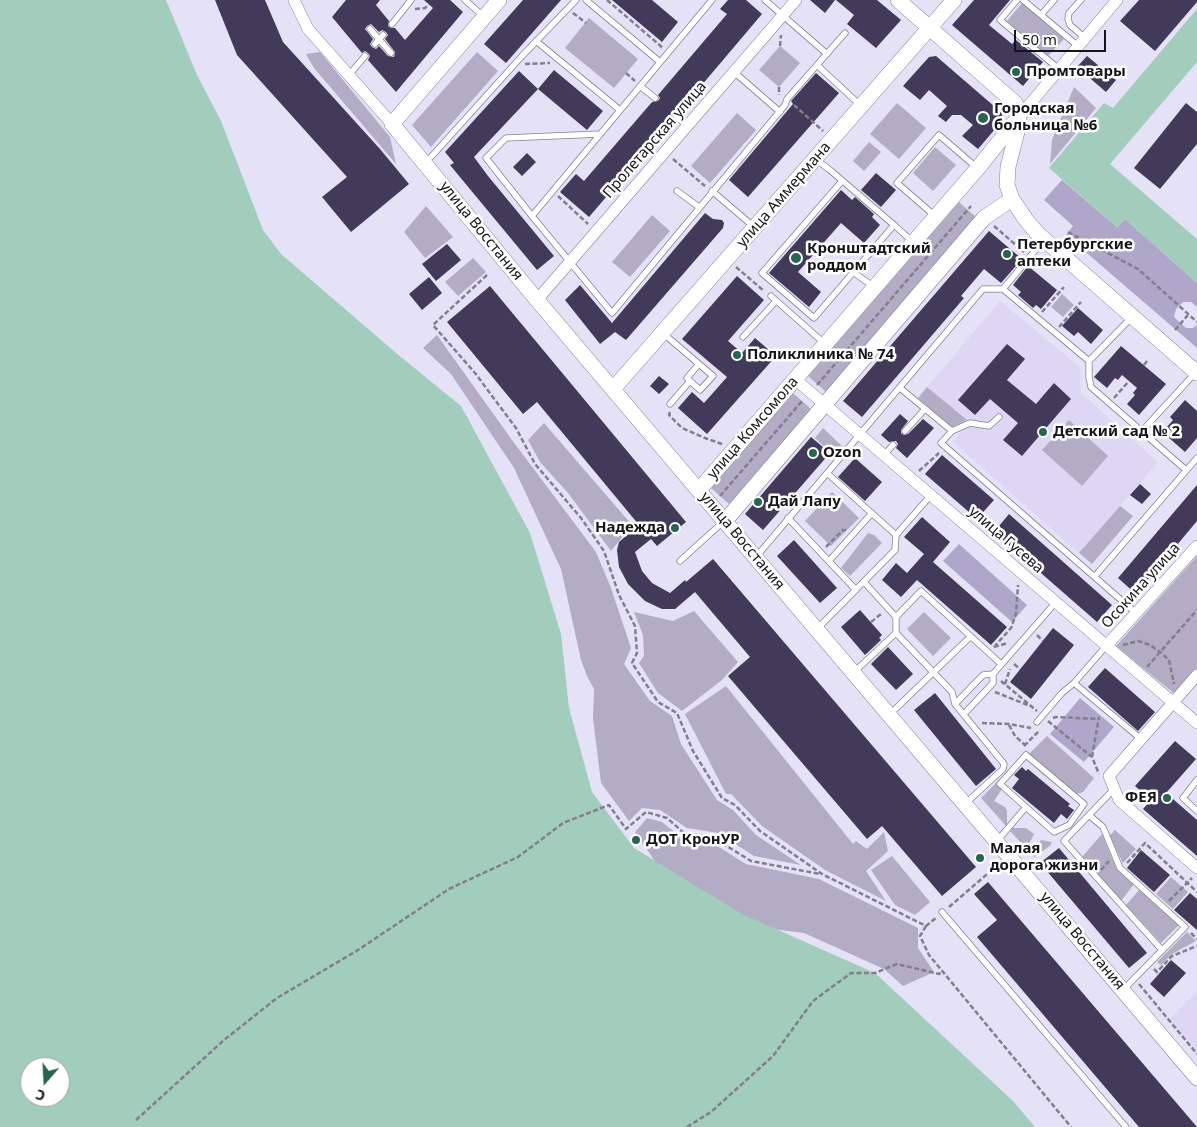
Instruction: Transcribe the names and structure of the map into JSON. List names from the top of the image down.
{
  "streets": {
    "street": [
      "Пролетарская улица",
      "улица Аммермана",
      "улица Восстания",
      "улица Комсомола",
      "улица Гусева",
      "Осокина улица"
    ]
  },
  "crossings": [
    ["Пролетарская улица", "улица Восстания"],
    ["улица Аммермана", "улица Восстания"],
    ["улица Восстания", "улица Комсомола"],
    ["улица Комсомола", "улица Гусева"],
    ["улица Гусева", "Осокина улица"]
  ],
  "places": [
    "Промтовары",
    "Городская больница №6",
    "Петербургские аптеки",
    "Кронштадтский роддом",
    "Поликлиника № 74",
    "Детский сад № 2",
    "Ozon",
    "Дай Лапу",
    "Надежда",
    "ФЕЯ",
    "ДОТ КронУР",
    "Малая дорога жизни"
  ],
  "scale_bar": "50 m",
  "north": "bottom"
}
